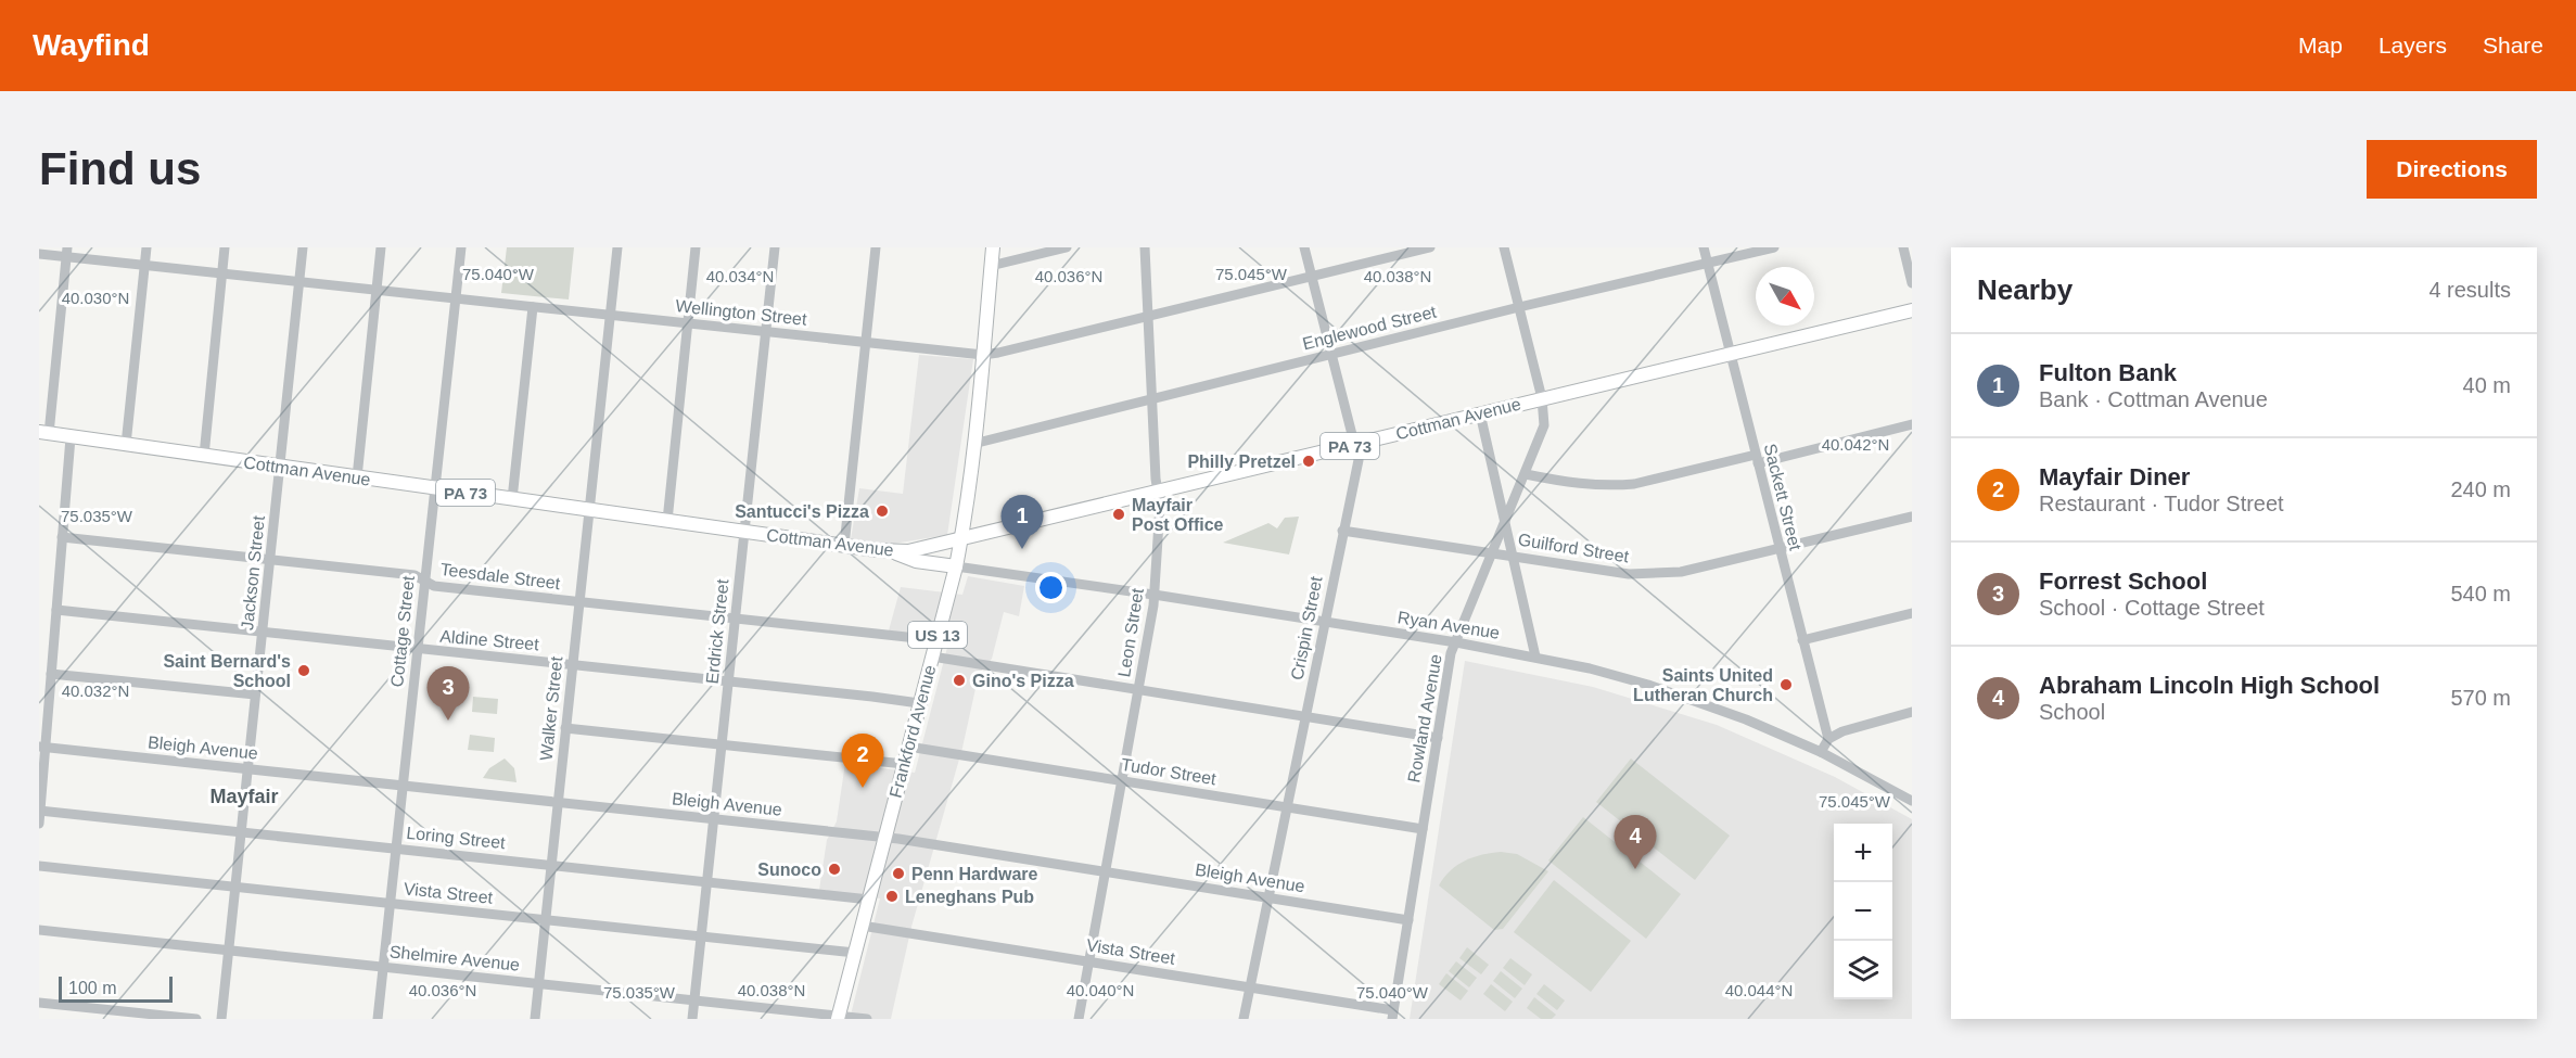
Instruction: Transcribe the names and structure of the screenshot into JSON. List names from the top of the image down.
{
  "streets": {
    "main road": [
      "Cottman Avenue",
      "PA 73",
      "US 13",
      "Frankford Avenue"
    ],
    "street": [
      "Wellington Street",
      "Englewood Street",
      "Sackett Street",
      "Guilford Street",
      "Jackson Street",
      "Teesdale Street",
      "Ryan Avenue",
      "Crispin Street",
      "Cottage Street",
      "Erdrick Street",
      "Leon Street",
      "Aldine Street",
      "Walker Street",
      "Rowland Avenue",
      "Bleigh Avenue",
      "Tudor Street",
      "Loring Street",
      "Vista Street",
      "Shelmire Avenue"
    ]
  },
  "crossings": [
    ["Wellington Street", "Jackson Street"],
    ["Wellington Street", "Crispin Street"],
    ["Wellington Street", "Cottage Street"],
    ["Wellington Street", "Erdrick Street"],
    ["Wellington Street", "Leon Street"],
    ["Wellington Street", "Walker Street"],
    ["Wellington Street", "Frankford Avenue"],
    ["Englewood Street", "Sackett Street"],
    ["Englewood Street", "Crispin Street"],
    ["Englewood Street", "Leon Street"],
    ["Englewood Street", "Rowland Avenue"],
    ["Englewood Street", "Frankford Avenue"],
    ["Cottman Avenue", "Sackett Street"],
    ["Cottman Avenue", "Jackson Street"],
    ["Cottman Avenue", "Crispin Street"],
    ["Cottman Avenue", "Cottage Street"],
    ["Cottman Avenue", "Erdrick Street"],
    ["Cottman Avenue", "Leon Street"],
    ["Cottman Avenue", "Walker Street"],
    ["Cottman Avenue", "Rowland Avenue"],
    ["Cottman Avenue", "Frankford Avenue"],
    ["Sackett Street", "Guilford Street"],
    ["Guilford Street", "Crispin Street"],
    ["Guilford Street", "Rowland Avenue"],
    ["Jackson Street", "Teesdale Street"],
    ["Jackson Street", "Aldine Street"],
    ["Jackson Street", "Bleigh Avenue"],
    ["Jackson Street", "Loring Street"],
    ["Jackson Street", "Vista Street"],
    ["Jackson Street", "Shelmire Avenue"],
    ["Teesdale Street", "Cottage Street"],
    ["Teesdale Street", "Erdrick Street"],
    ["Teesdale Street", "Walker Street"],
    ["Teesdale Street", "Frankford Avenue"],
    ["Ryan Avenue", "Crispin Street"],
    ["Ryan Avenue", "Leon Street"],
    ["Ryan Avenue", "Rowland Avenue"],
    ["Ryan Avenue", "Frankford Avenue"],
    ["Crispin Street", "Bleigh Avenue"],
    ["Crispin Street", "Tudor Street"],
    ["Crispin Street", "Vista Street"],
    ["Cottage Street", "Aldine Street"],
    ["Cottage Street", "Bleigh Avenue"],
    ["Cottage Street", "Loring Street"],
    ["Cottage Street", "Vista Street"],
    ["Cottage Street", "Shelmire Avenue"],
    ["Erdrick Street", "Aldine Street"],
    ["Erdrick Street", "Bleigh Avenue"],
    ["Erdrick Street", "Loring Street"],
    ["Erdrick Street", "Vista Street"],
    ["Erdrick Street", "Shelmire Avenue"],
    ["Leon Street", "Bleigh Avenue"],
    ["Leon Street", "Tudor Street"],
    ["Leon Street", "Vista Street"],
    ["Aldine Street", "Walker Street"],
    ["Aldine Street", "Frankford Avenue"],
    ["Walker Street", "Bleigh Avenue"],
    ["Walker Street", "Loring Street"],
    ["Walker Street", "Vista Street"],
    ["Walker Street", "Shelmire Avenue"],
    ["Rowland Avenue", "Bleigh Avenue"],
    ["Rowland Avenue", "Tudor Street"],
    ["Rowland Avenue", "Vista Street"],
    ["Frankford Avenue", "Bleigh Avenue"],
    ["Frankford Avenue", "Tudor Street"],
    ["Frankford Avenue", "Loring Street"],
    ["Frankford Avenue", "Vista Street"],
    ["Frankford Avenue", "Shelmire Avenue"]
  ],
  "districts": ["Mayfair"],
  "places": [
    "Philly Pretzel",
    "Santucci's Pizza",
    "Mayfair Post Office",
    "Saint Bernard's School",
    "Gino's Pizza",
    "Saints United Lutheran Church",
    "Sunoco",
    "Penn Hardware",
    "Leneghans Pub"
  ],
  "scale_bar": "100 m",
  "north": "bottom right",
  "page": {
    "header": "Wayfind",
    "nav": ["Map", "Layers", "Share"],
    "buttons": "Directions",
    "title": "Find us",
    "heading": ["Nearby", "4 results"],
    "list": [
      {
        "mark": "1",
        "name": "Fulton Bank",
        "note": "Bank · Cottman Avenue",
        "value": "40 m"
      },
      {
        "mark": "2",
        "name": "Mayfair Diner",
        "note": "Restaurant · Tudor Street",
        "value": "240 m"
      },
      {
        "mark": "3",
        "name": "Forrest School",
        "note": "School · Cottage Street",
        "value": "540 m"
      },
      {
        "mark": "4",
        "name": "Abraham Lincoln High School",
        "note": "School",
        "value": "570 m"
      }
    ],
    "pins": [
      "1",
      "3",
      "2",
      "4"
    ],
    "map_buttons": ["+", "−"],
    "scale": "100 m"
  },
  "coordinates": [
    "75.040°W",
    "75.045°W",
    "40.034°N",
    "40.036°N",
    "40.038°N",
    "40.030°N",
    "40.042°N",
    "75.035°W",
    "40.032°N",
    "40.040°N",
    "40.044°N"
  ]
}
